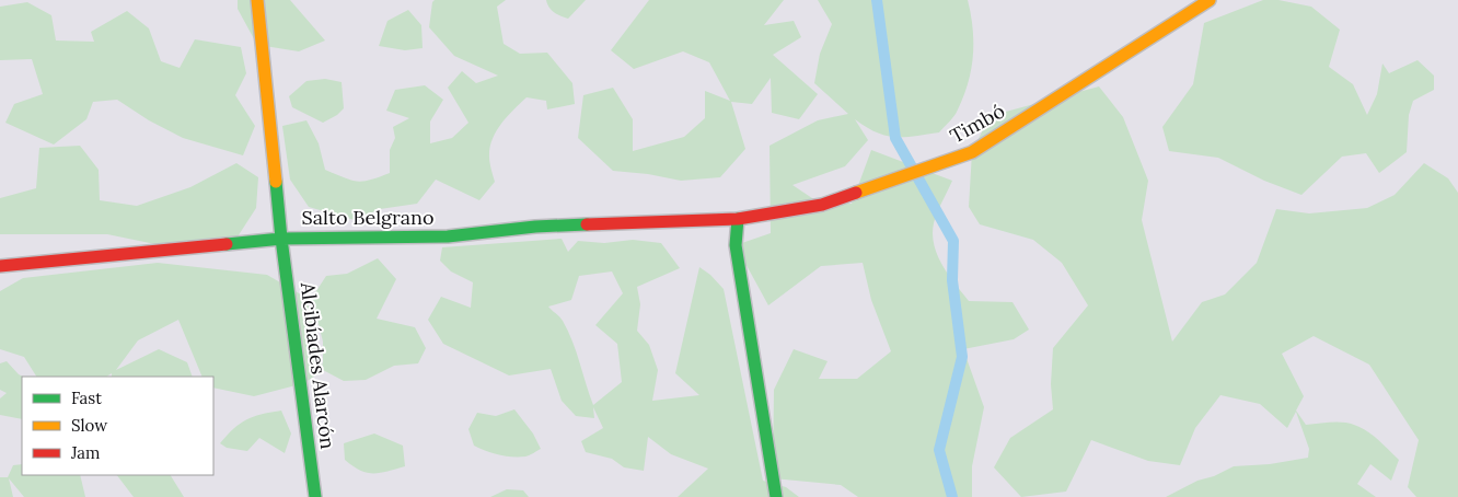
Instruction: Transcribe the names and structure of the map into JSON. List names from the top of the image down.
{
  "streets": {
    "street": ["Timbó", "Salto Belgrano", "Alcibíades Alarcón"]
  },
  "crossings": [
    ["Timbó", "Salto Belgrano"],
    ["Salto Belgrano", "Alcibíades Alarcón"]
  ],
  "legend": ["Fast", "Slow", "Jam"]
}
